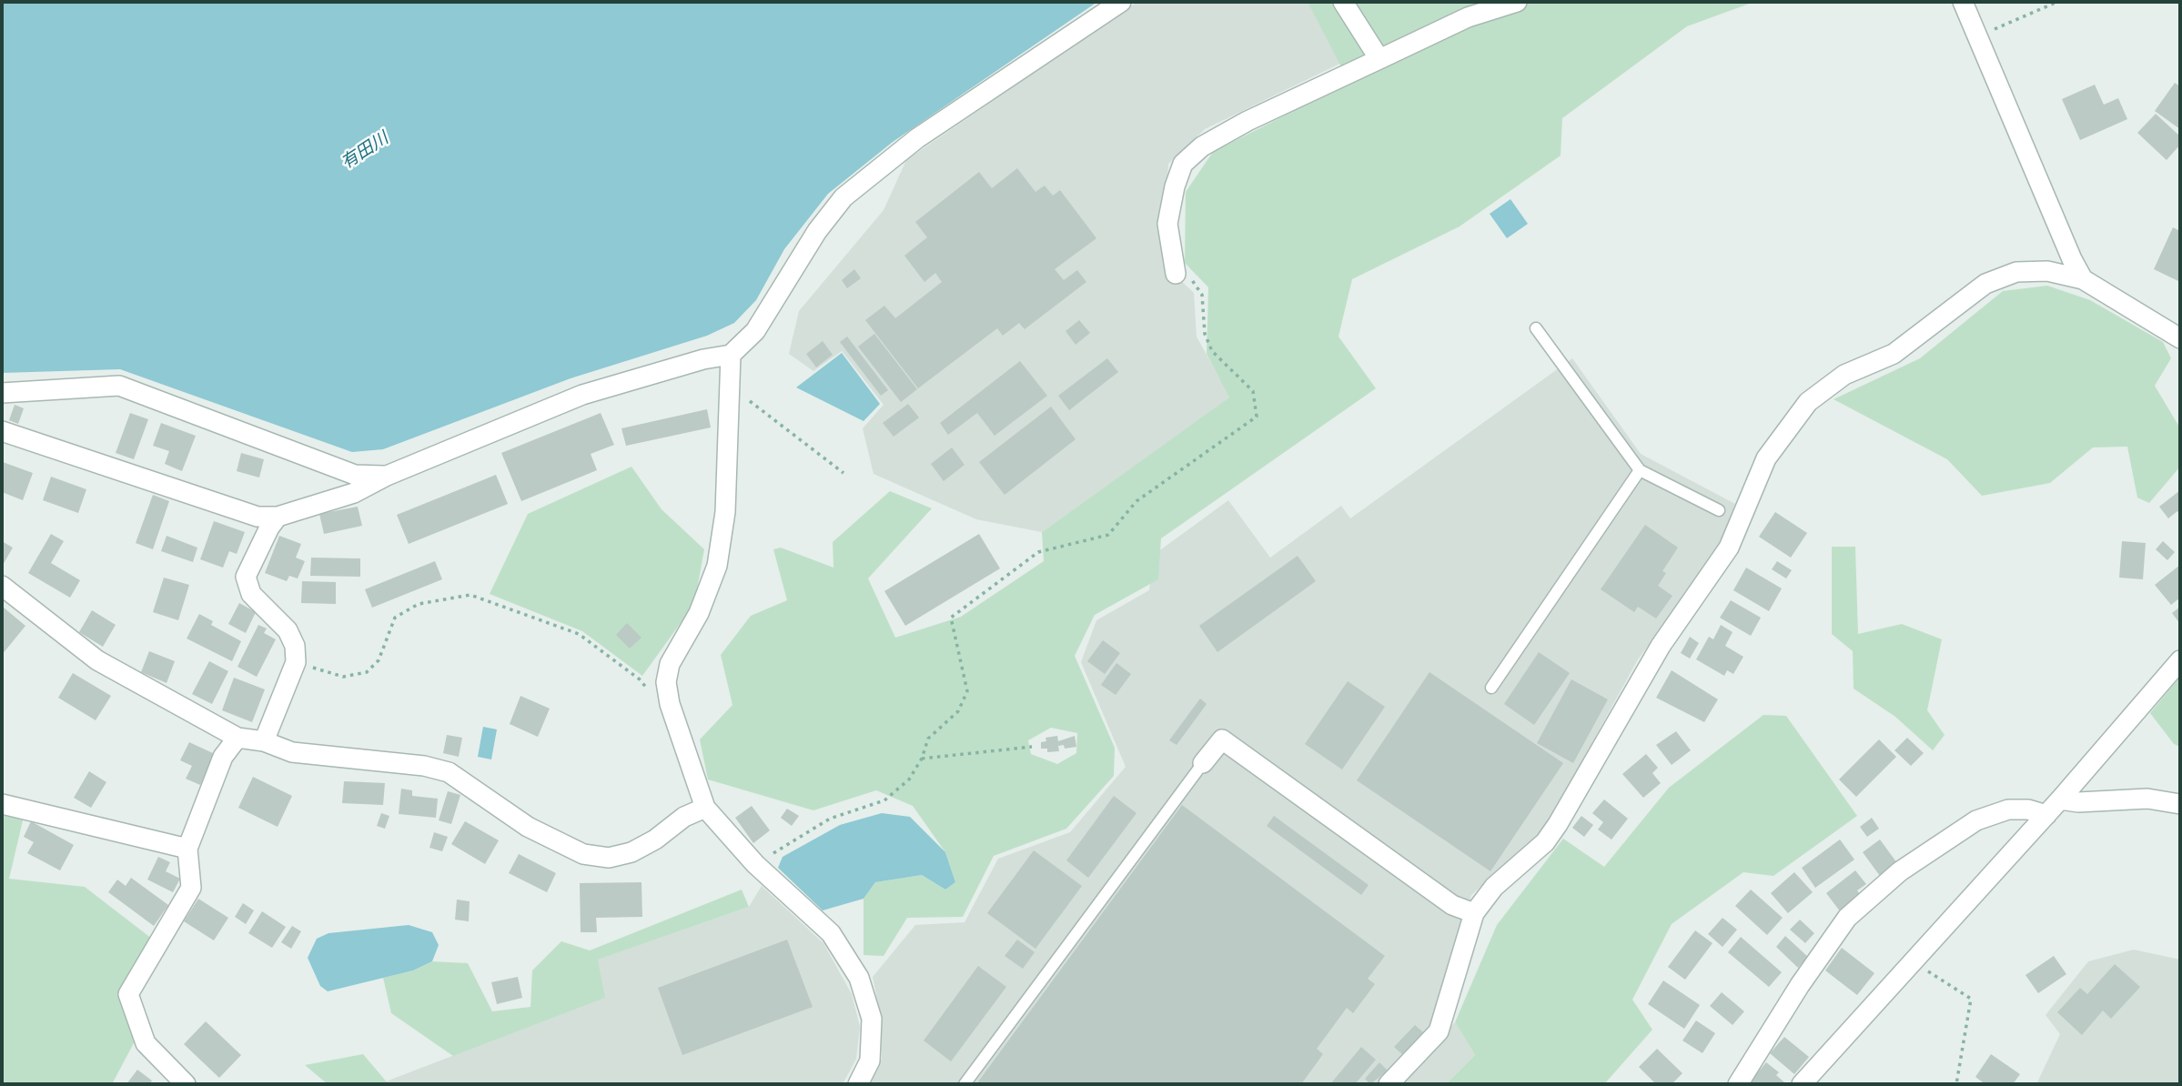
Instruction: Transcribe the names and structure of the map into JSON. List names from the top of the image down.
{
  "water": ["有田川"]
}
